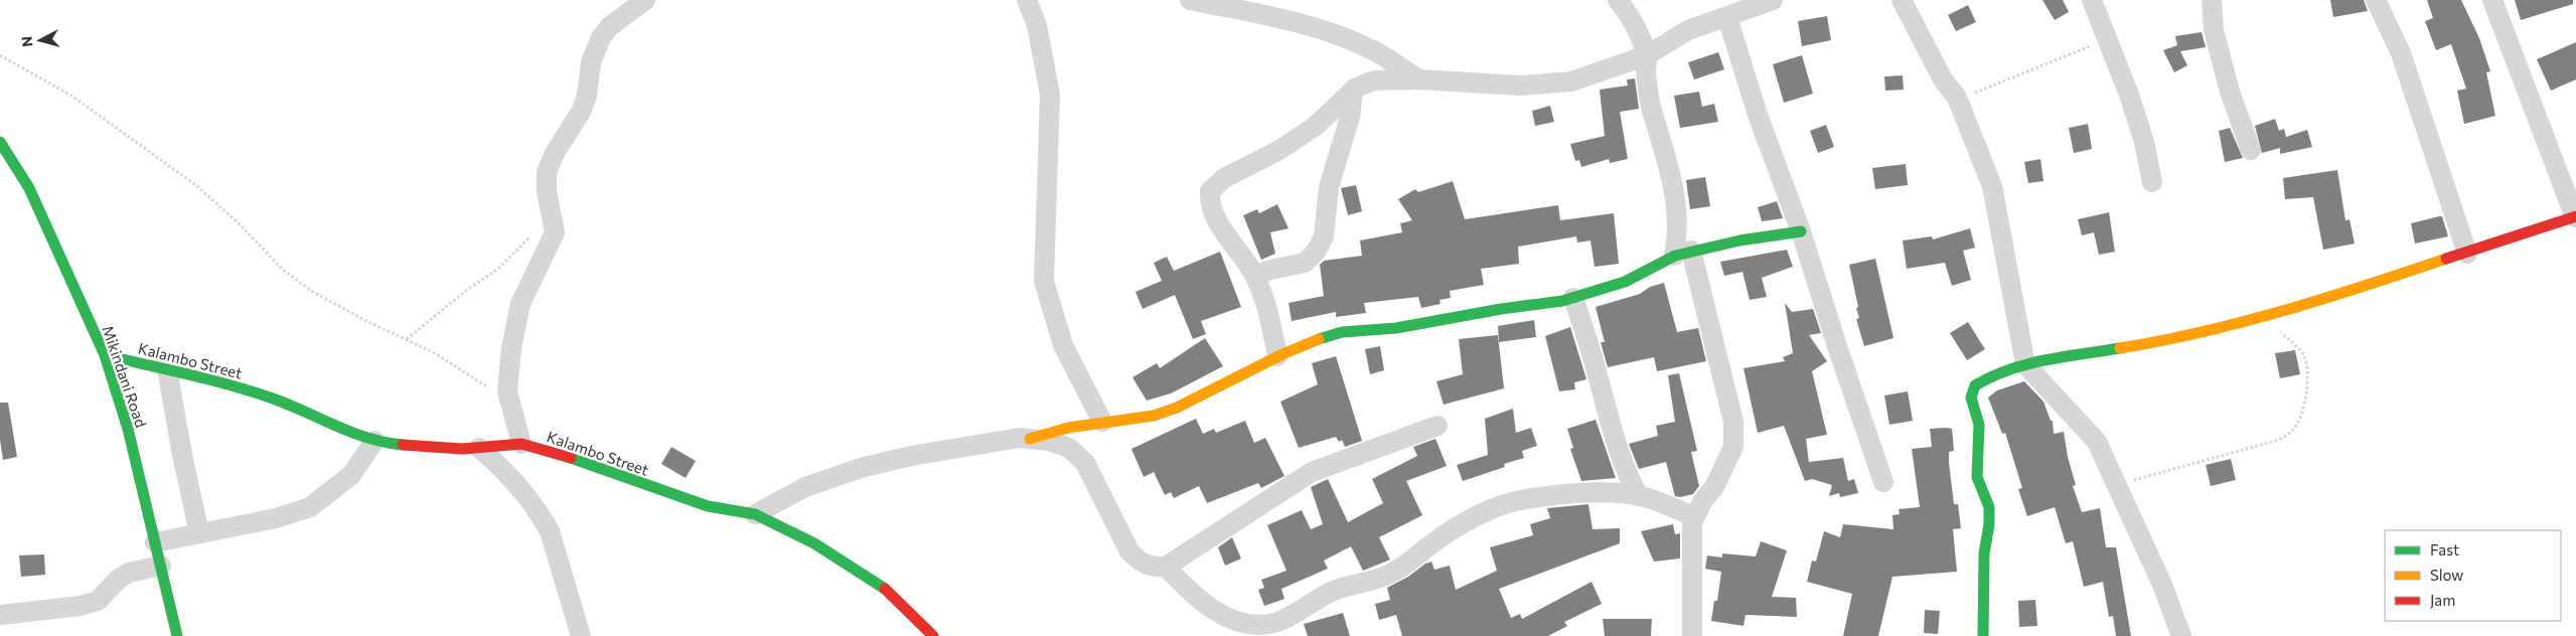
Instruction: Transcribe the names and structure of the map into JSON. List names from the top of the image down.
{
  "streets": {
    "main road": ["Kalambo Street", "Mikindani Road"]
  },
  "crossings": [
    ["Kalambo Street", "Mikindani Road"]
  ],
  "legend": ["Fast", "Slow", "Jam"],
  "north": "left"
}
